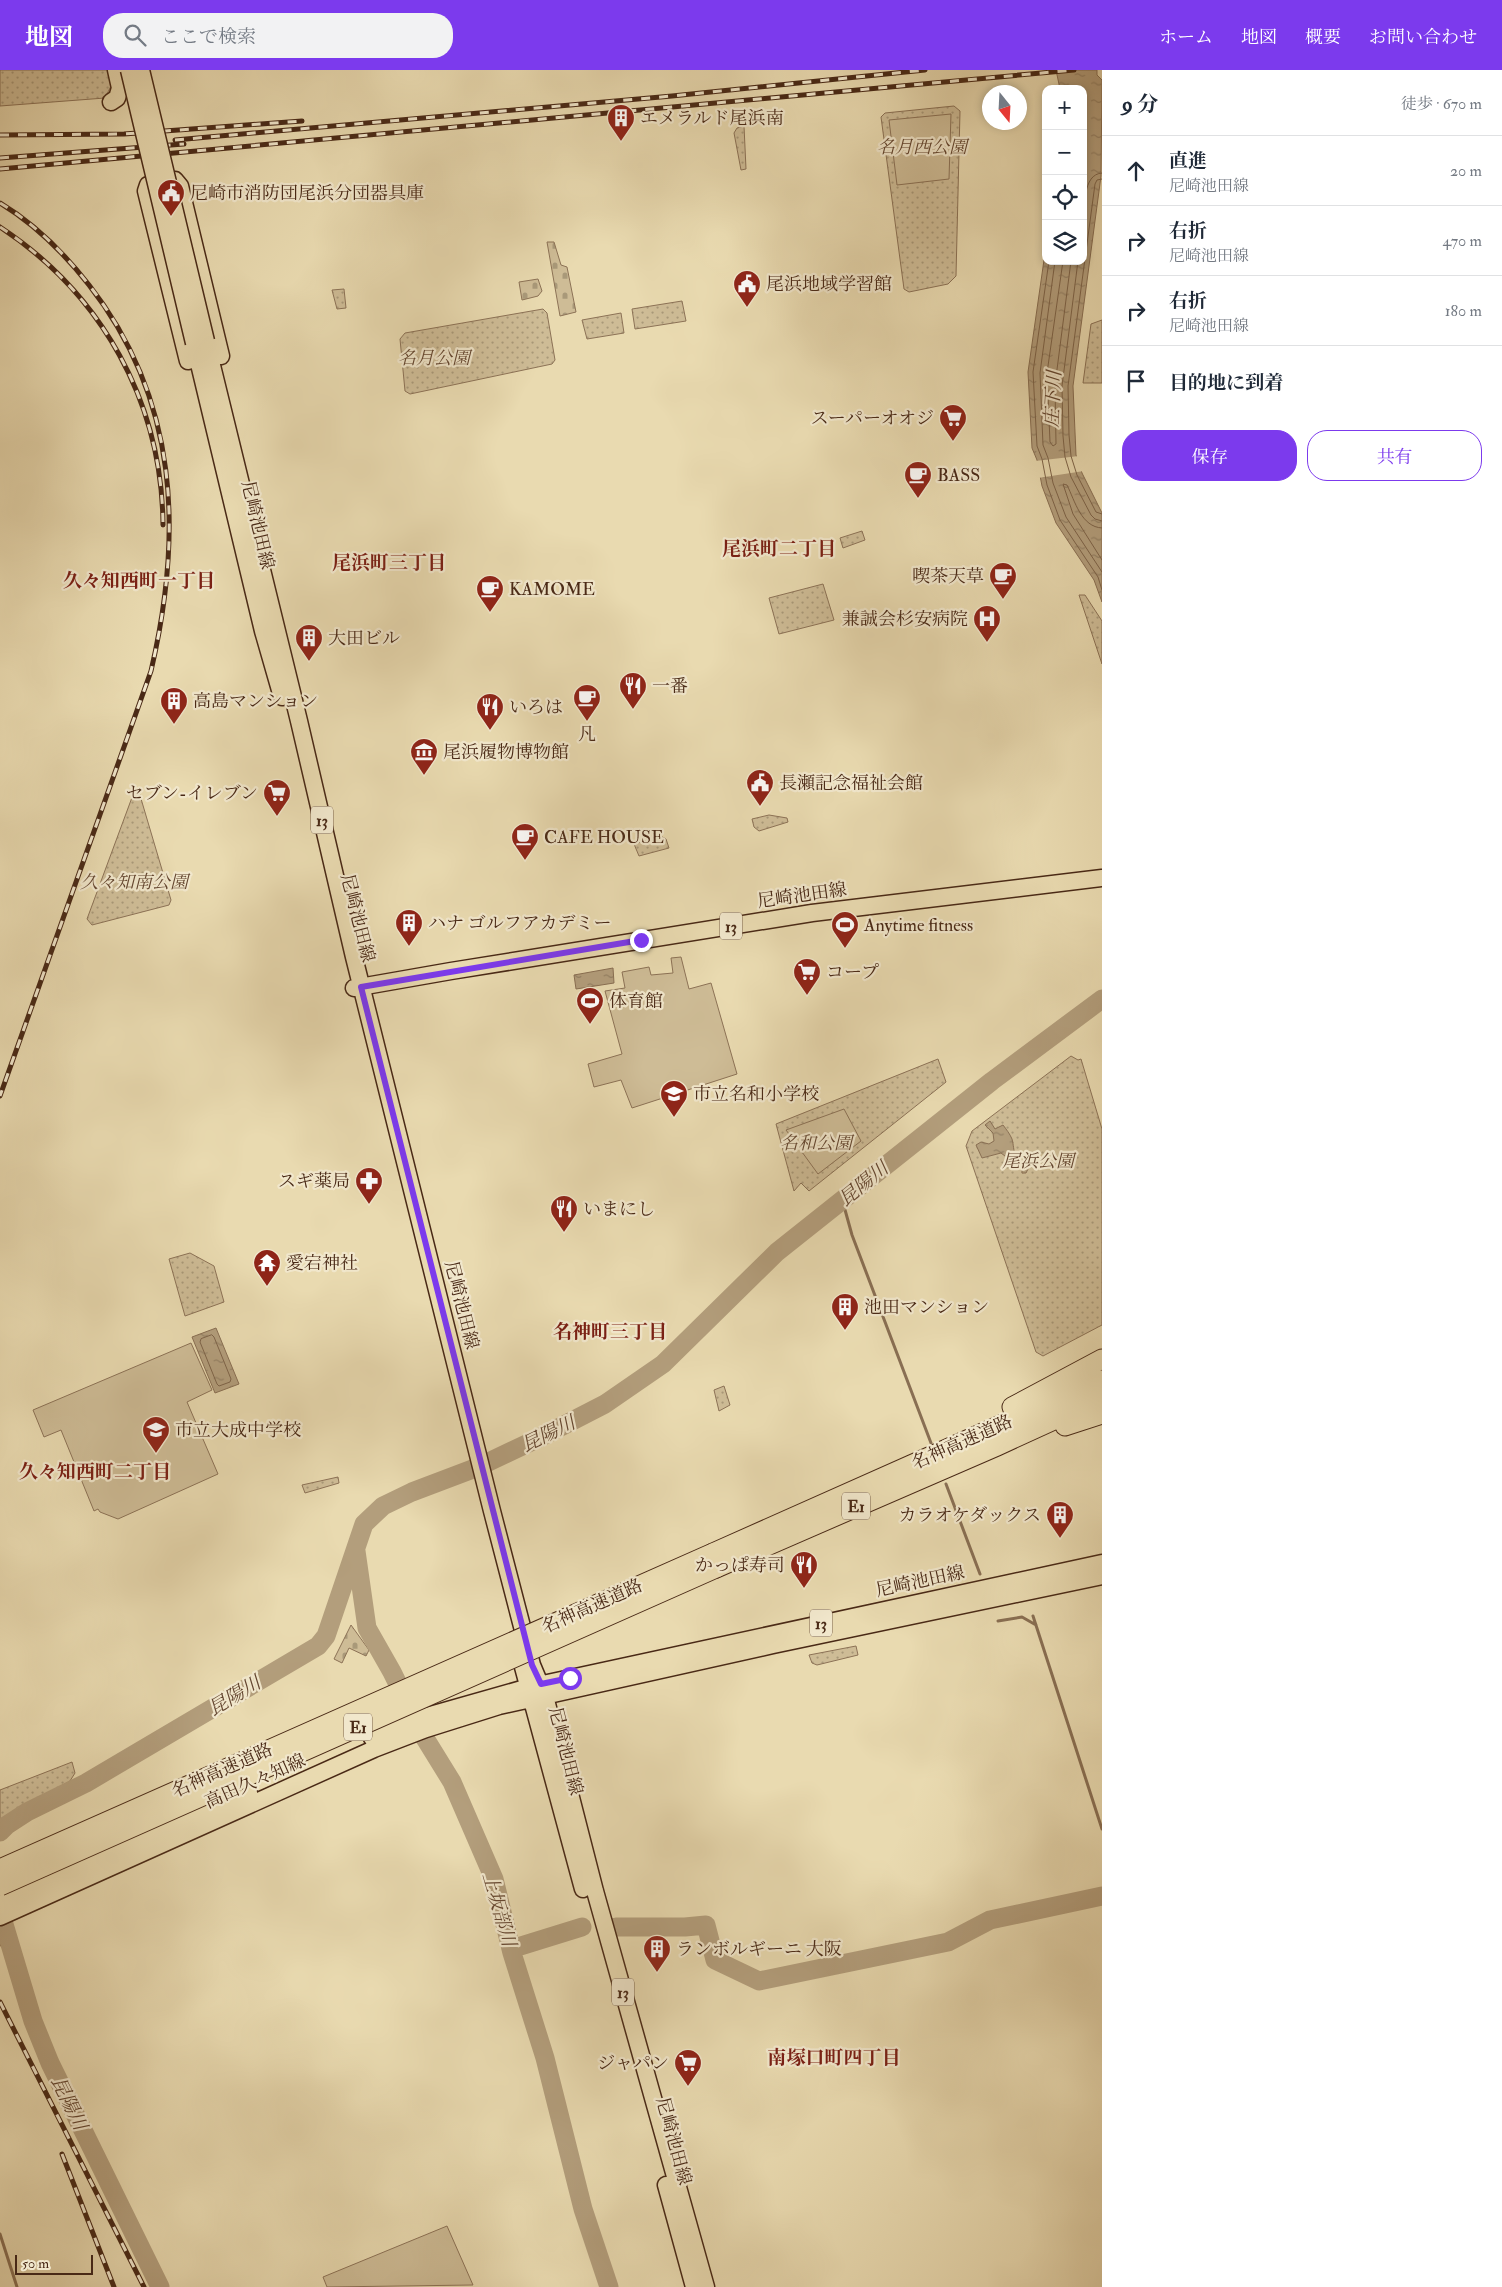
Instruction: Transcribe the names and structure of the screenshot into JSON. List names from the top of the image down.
{
  "streets": {
    "highway": ["名神高速道路", "E1"],
    "main road": ["尼崎池田線", "13", "高田久々知線"]
  },
  "crossings": [
    ["尼崎池田線", "高田久々知線"],
    ["名神高速道路", "E1"]
  ],
  "districts": [
    "尾浜町二丁目",
    "尾浜町三丁目",
    "久々知西町一丁目",
    "名神町三丁目",
    "久々知西町二丁目",
    "南塚口町四丁目"
  ],
  "water": ["庄下川", "昆陽川", "上坂部川"],
  "parks": [
    "名月西公園",
    "名月公園",
    "久々知南公園",
    "名和公園",
    "尾浜公園"
  ],
  "places": {
    "building": [
      "エメラルド尾浜南",
      "大田ビル",
      "高島マンション",
      "ハナ ゴルフアカデミー",
      "池田マンション",
      "カラオケダックス",
      "ランボルギーニ 大阪"
    ],
    "public building": ["尼崎市消防団尾浜分団器具庫", "尾浜地域学習館", "長瀬記念福祉会館"],
    "supermarket": [
      "スーパーオオジ",
      "セブン-イレブン",
      "コープ",
      "ジャパン"
    ],
    "cafe": [
      "BASS",
      "喫茶天草",
      "KAMOME",
      "凡",
      "CAFE HOUSE"
    ],
    "hospital": ["兼誠会杉安病院"],
    "restaurant": [
      "一番",
      "いろは",
      "いまにし",
      "かっぱ寿司"
    ],
    "museum": ["尾浜履物博物館"],
    "sports": ["Anytime fitness", "体育館"],
    "school or university": ["市立名和小学校", "市立大成中学校"],
    "pharmacy": ["スギ薬局"],
    "temple": ["愛宕神社"]
  },
  "scale_bar": "50 m",
  "north": "bottom",
  "page": {
    "header": "地図",
    "search": "ここで検索",
    "nav": [
      "ホーム",
      "地図",
      "概要",
      "お問い合わせ"
    ],
    "heading": ["9 分", "徒歩 · 670 m"],
    "map_buttons": ["+", "−"],
    "list": [
      ["直進", "尼崎池田線", "20 m"],
      ["右折", "尼崎池田線", "470 m"],
      ["右折", "尼崎池田線", "180 m"],
      "目的地に到着"
    ],
    "buttons": ["保存", "共有"],
    "scale": "50 m"
  }
}
